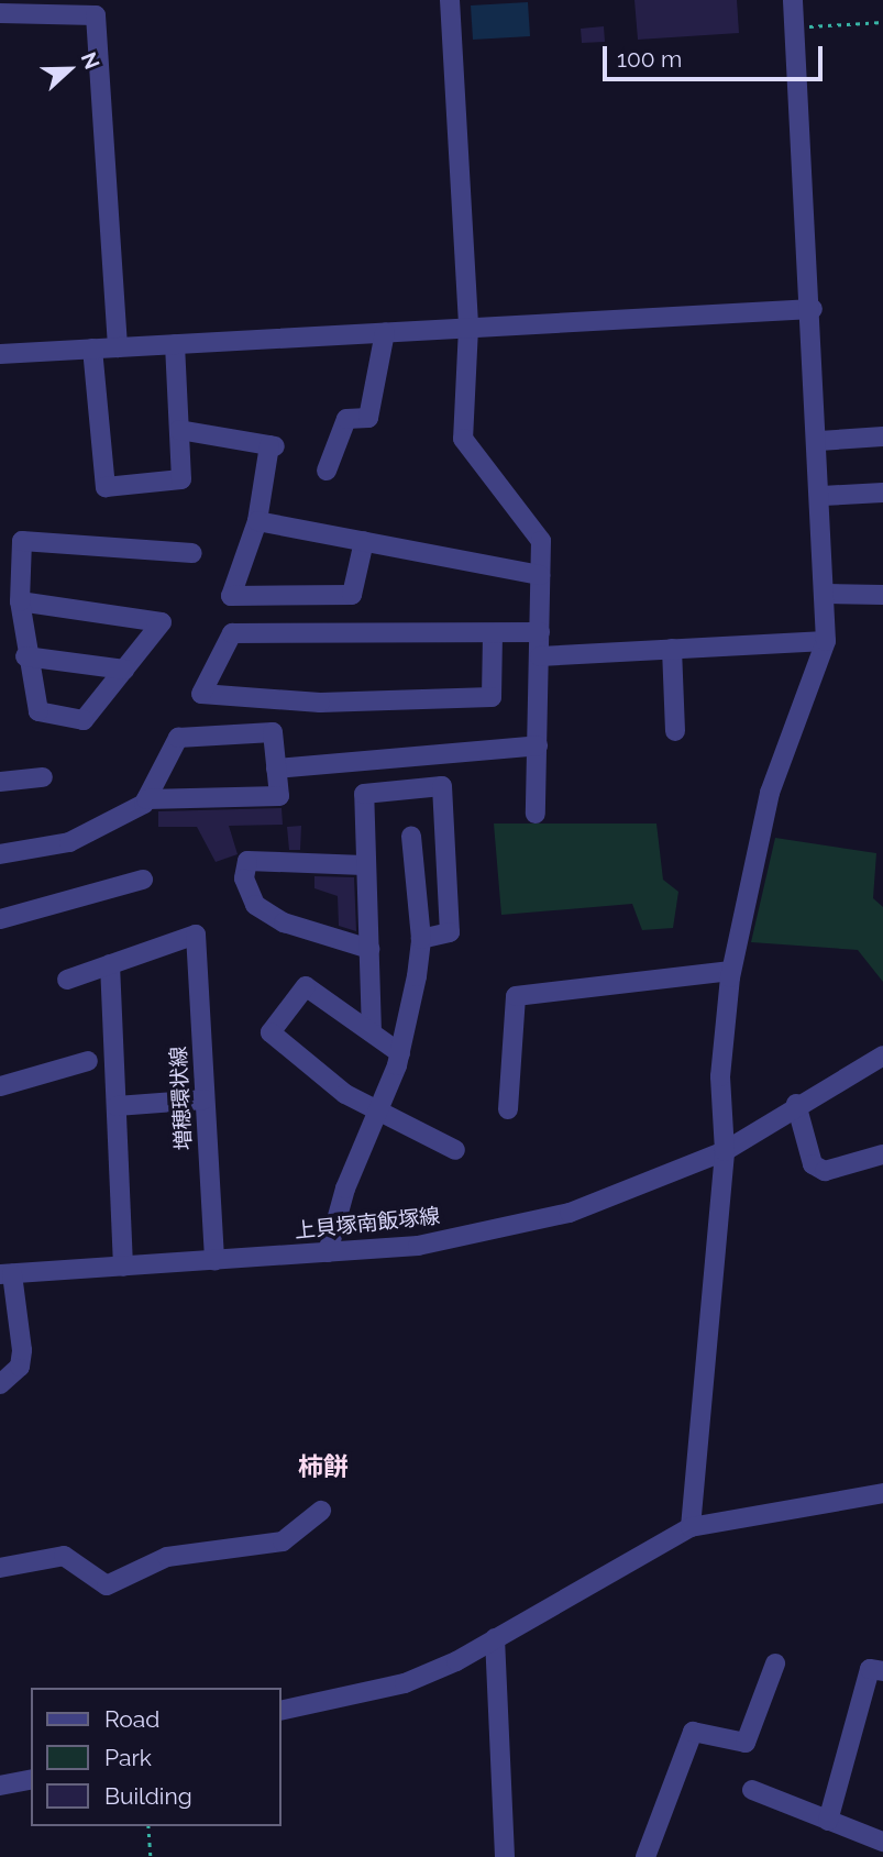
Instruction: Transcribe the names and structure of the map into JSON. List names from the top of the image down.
{
  "streets": {
    "street": ["増穂環状線", "上貝塚南飯塚線"]
  },
  "crossings": [
    ["増穂環状線", "上貝塚南飯塚線"]
  ],
  "districts": ["柿餅"],
  "legend": ["Road", "Park", "Building"],
  "scale_bar": "100 m",
  "north": "right"
}
